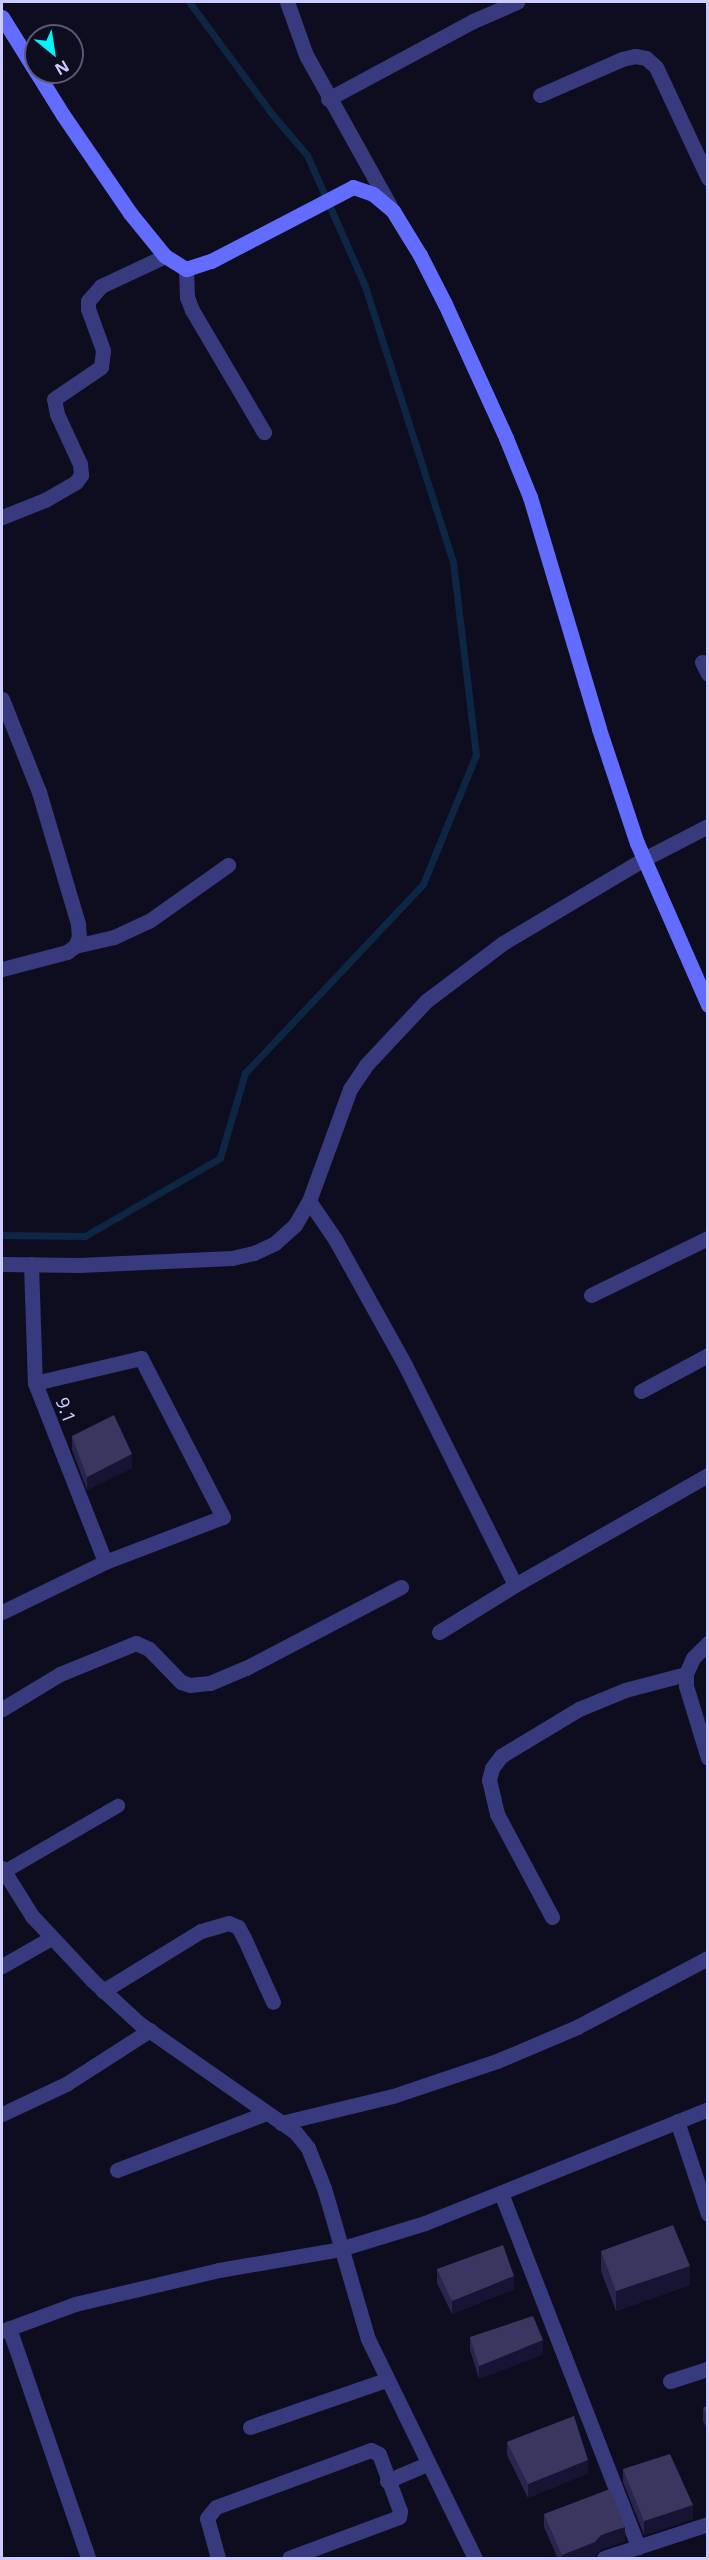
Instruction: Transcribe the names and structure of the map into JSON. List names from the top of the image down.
{
  "streets": {
    "street": ["9.1"]
  },
  "north": "bottom right"
}
